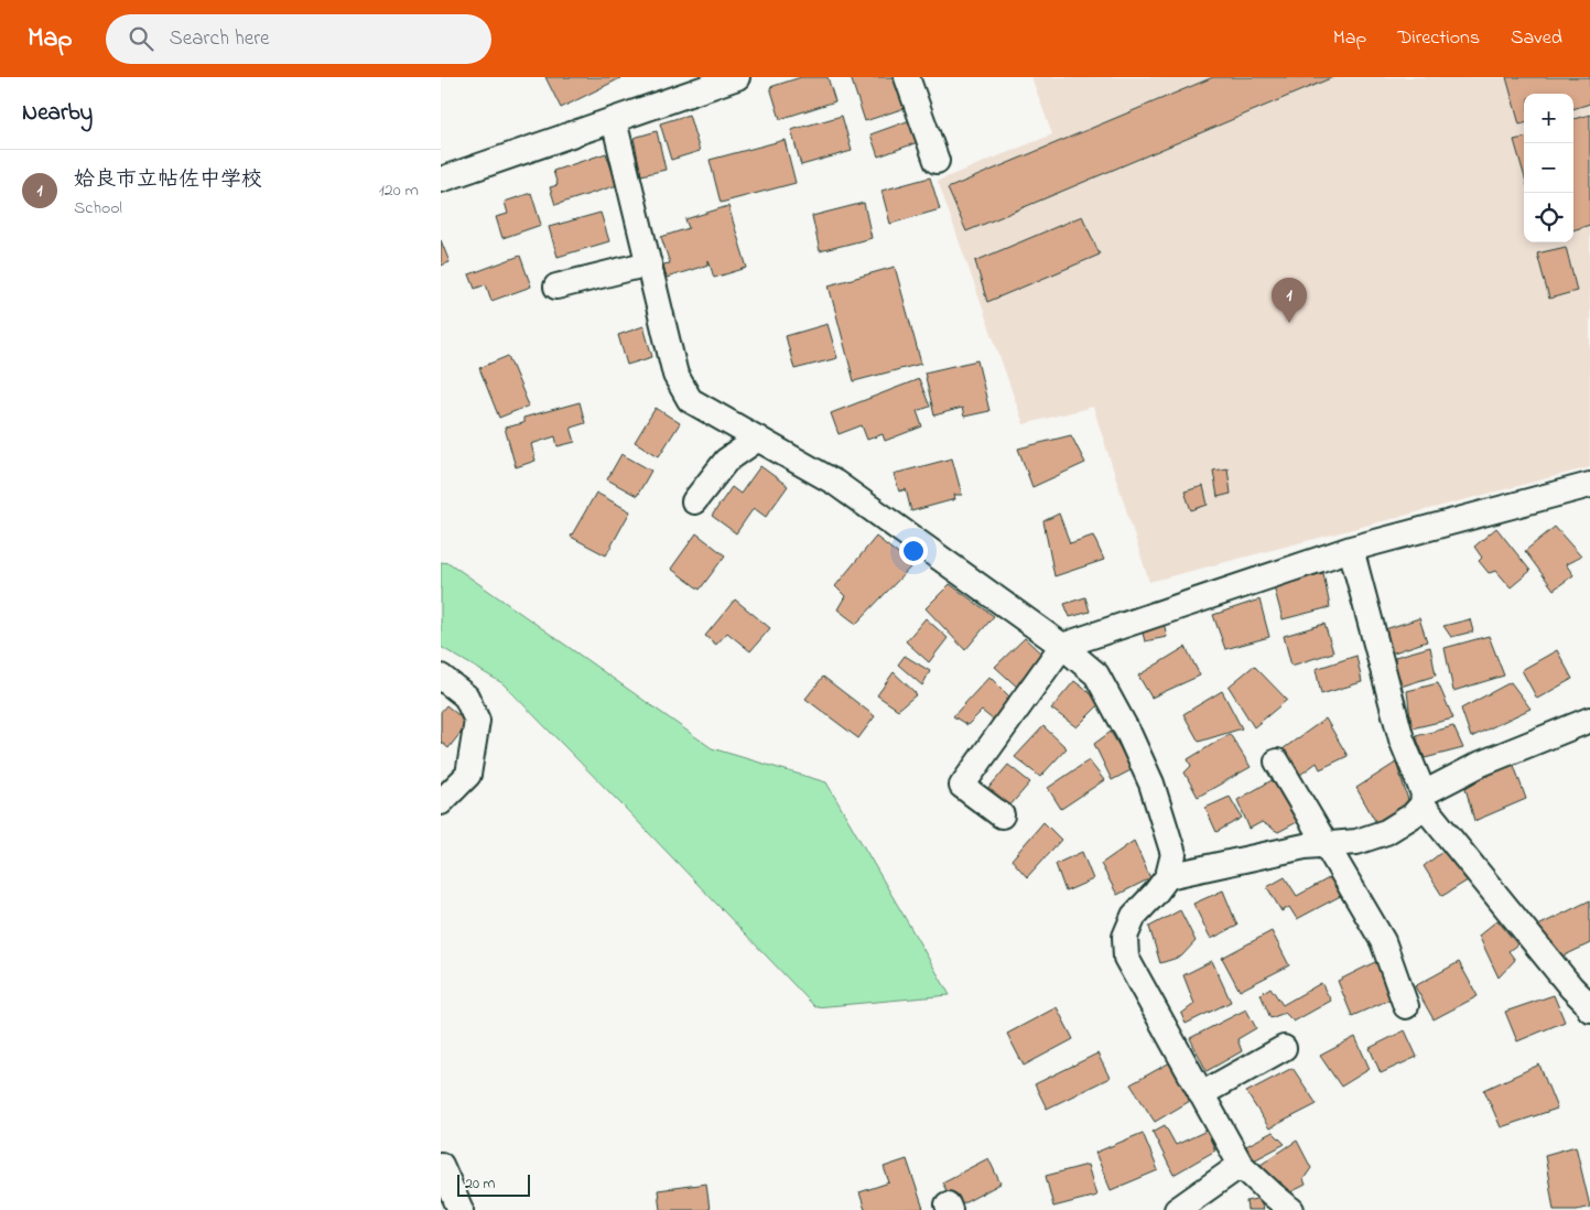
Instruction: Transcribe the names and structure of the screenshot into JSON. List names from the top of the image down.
{
  "scale_bar": "20 m",
  "page": {
    "header": "Map",
    "search": "Search here",
    "nav": ["Map", "Directions", "Saved"],
    "heading": "Nearby",
    "map_buttons": ["+", "−"],
    "list": [
      {
        "mark": "1",
        "name": "姶良市立帖佐中学校",
        "note": "School",
        "value": "120 m"
      }
    ],
    "pins": "1",
    "scale": "20 m"
  }
}
